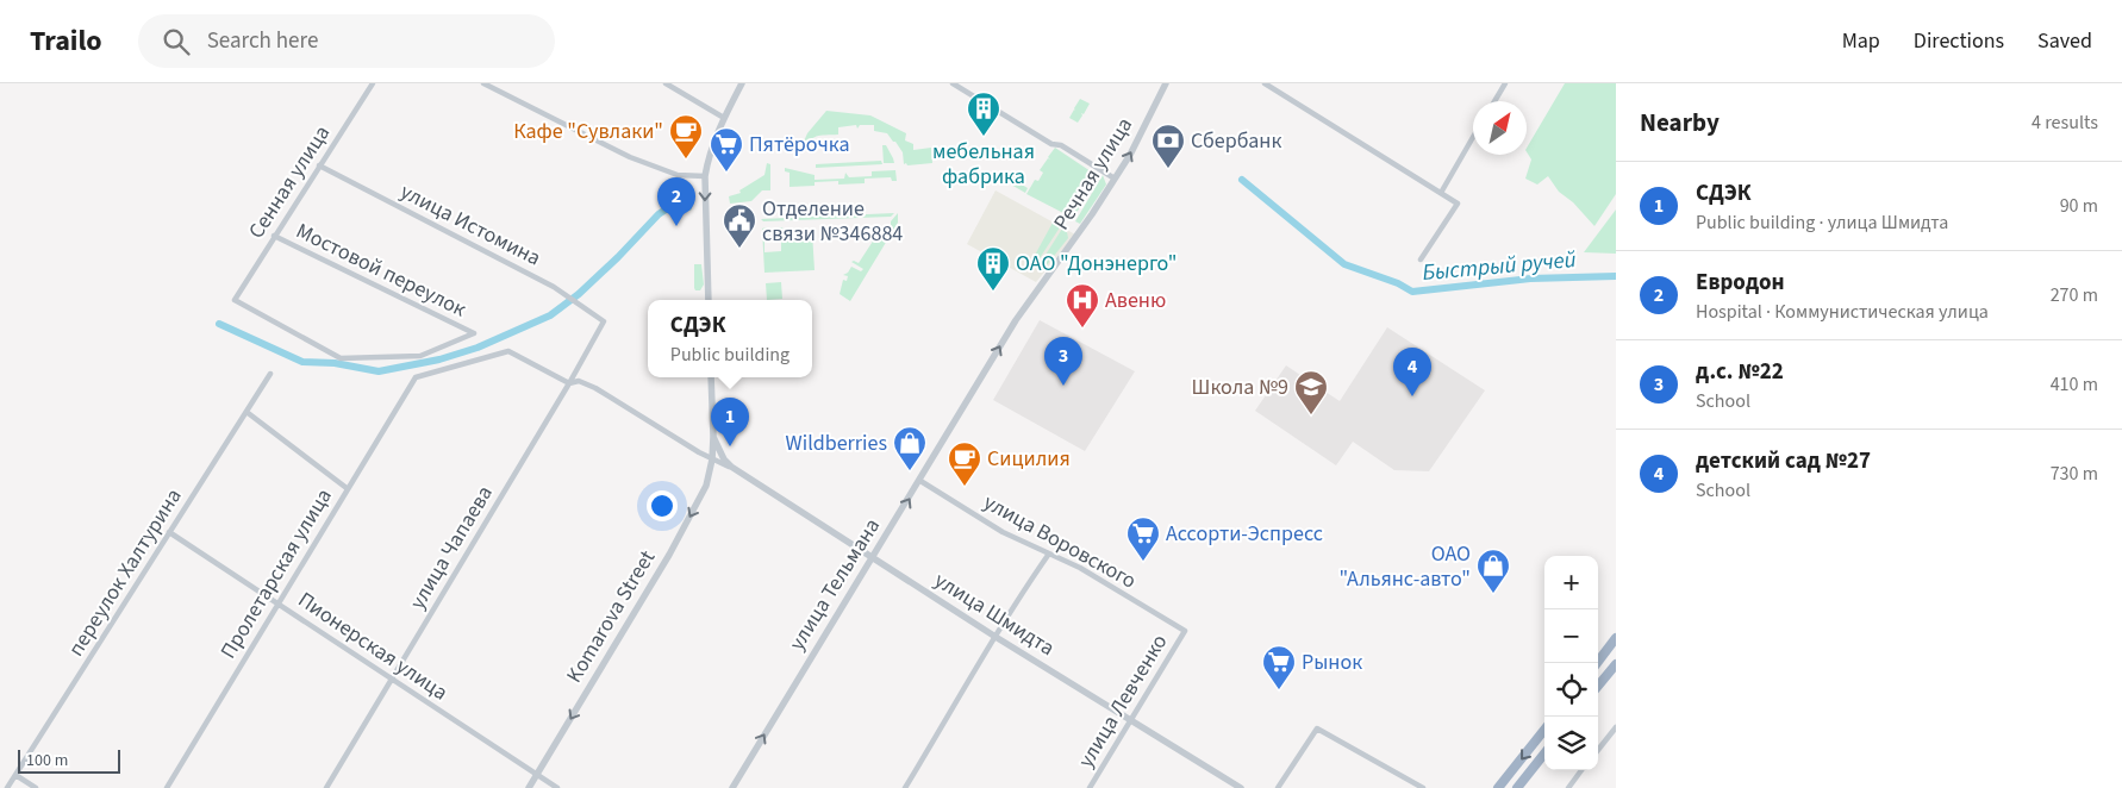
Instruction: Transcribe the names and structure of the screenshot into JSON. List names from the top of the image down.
{
  "streets": {
    "street": [
      "Речная улица",
      "Сенная улица",
      "улица Истомина",
      "Мостовой переулок",
      "улица Воровского",
      "улица Чапаева",
      "переулок Халтурина",
      "Пролетарская улица",
      "улица Тельмана",
      "улица Шмидта",
      "Komarova Street",
      "Пионерская улица",
      "улица Левченко"
    ]
  },
  "crossings": [
    ["Речная улица", "улица Тельмана"],
    ["Сенная улица", "улица Истомина"],
    ["Сенная улица", "Мостовой переулок"],
    ["улица Истомина", "улица Чапаева"],
    ["улица Воровского", "улица Тельмана"],
    ["улица Воровского", "улица Левченко"],
    ["улица Чапаева", "улица Шмидта"],
    ["улица Чапаева", "Пионерская улица"],
    ["переулок Халтурина", "Пионерская улица"],
    ["Пролетарская улица", "улица Шмидта"],
    ["Пролетарская улица", "Пионерская улица"],
    ["улица Тельмана", "улица Шмидта"],
    ["улица Шмидта", "Komarova Street"],
    ["улица Шмидта", "улица Левченко"],
    ["Komarova Street", "Пионерская улица"]
  ],
  "one_way": ["Речная улица", "улица Тельмана", "Komarova Street"],
  "water": ["Быстрый ручей"],
  "places": {
    "building": ["мебельная фабрика", "ОАО \"Донэнерго\""],
    "cafe": ["Кафе \"Сувлаки\"", "Сицилия"],
    "bank": ["Сбербанк"],
    "supermarket": ["Пятёрочка", "Ассорти-Эспресс", "Рынок"],
    "public building": ["Отделение связи №346884"],
    "hospital": ["Авеню"],
    "school or university": ["Школа №9"],
    "shop": ["Wildberries", "ОАО \"Альянс-авто\""]
  },
  "scale_bar": "100 m",
  "north": "top right",
  "page": {
    "header": "Trailo",
    "search": "Search here",
    "nav": ["Map", "Directions", "Saved"],
    "heading": ["Nearby", "4 results"],
    "list": [
      {
        "mark": "1",
        "name": "СДЭК",
        "note": "Public building · улица Шмидта",
        "value": "90 m"
      },
      {
        "mark": "2",
        "name": "Евродон",
        "note": "Hospital · Коммунистическая улица",
        "value": "270 m"
      },
      {
        "mark": "3",
        "name": "д.с. №22",
        "note": "School",
        "value": "410 m"
      },
      {
        "mark": "4",
        "name": "детский сад №27",
        "note": "School",
        "value": "730 m"
      }
    ],
    "pins": [
      "2",
      "3",
      "4",
      "1"
    ],
    "popup": ["СДЭК", "Public building"],
    "map_buttons": ["+", "−"],
    "scale": "100 m"
  }
}
